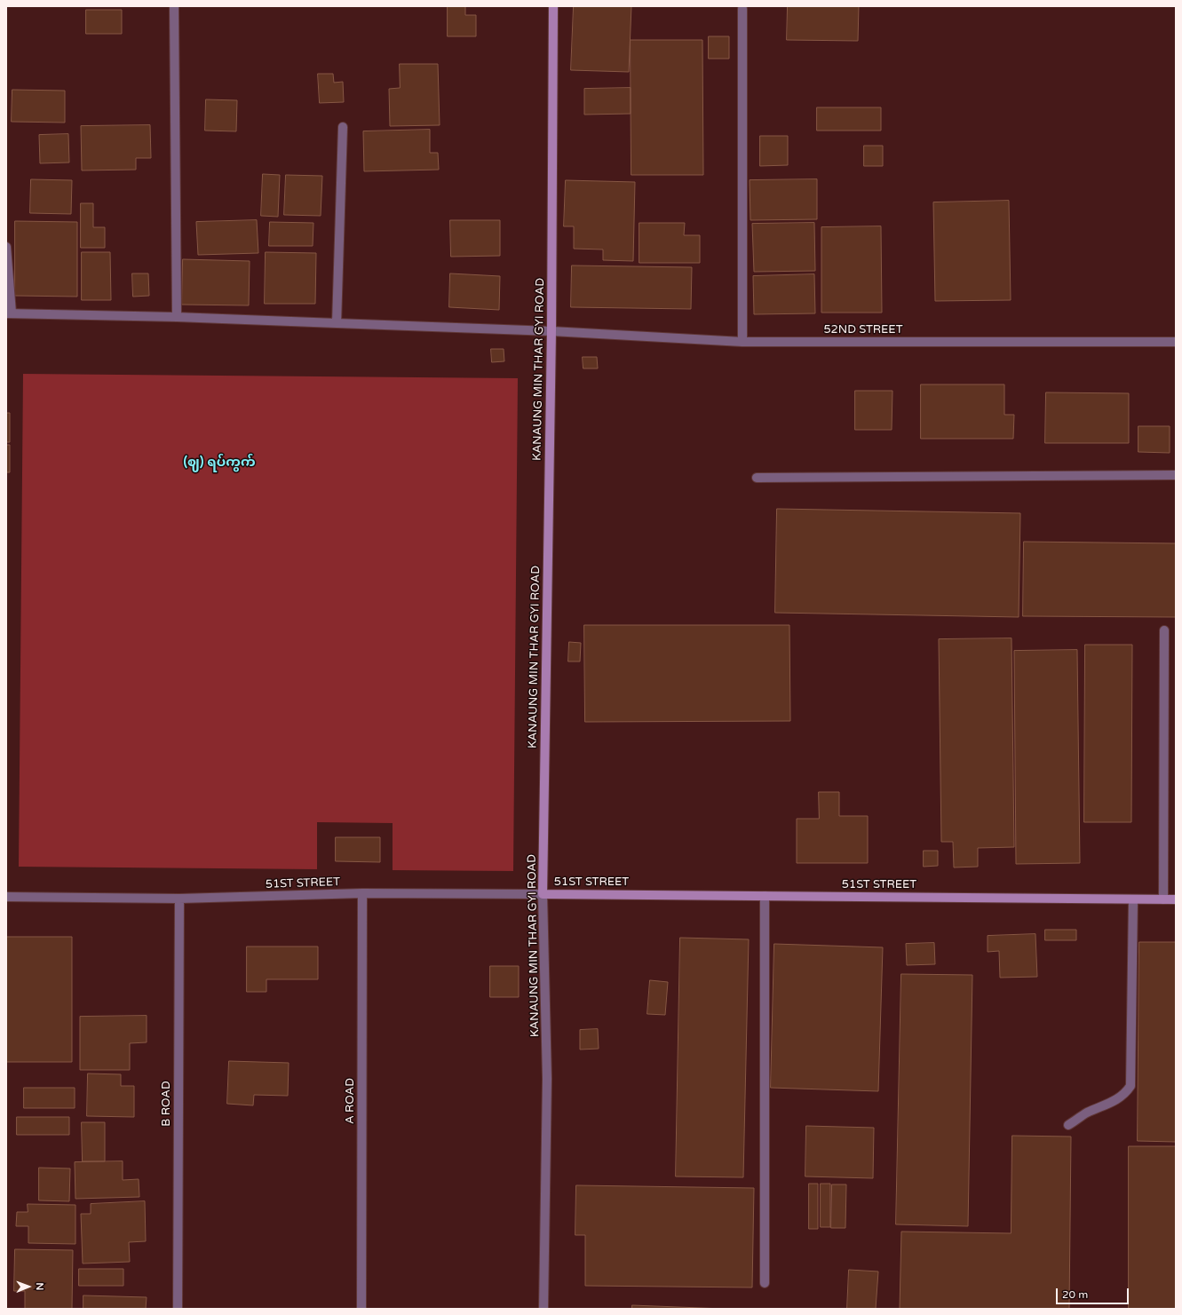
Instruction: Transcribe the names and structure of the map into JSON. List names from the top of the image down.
{
  "streets": {
    "street": [
      "52ND STREET",
      "KANAUNG MIN THAR GYI ROAD",
      "51ST STREET",
      "A ROAD",
      "B ROAD"
    ]
  },
  "crossings": [
    ["52ND STREET", "KANAUNG MIN THAR GYI ROAD"],
    ["KANAUNG MIN THAR GYI ROAD", "51ST STREET"],
    ["51ST STREET", "A ROAD"],
    ["51ST STREET", "B ROAD"]
  ],
  "districts": ["(ဈ) ရပ်ကွက်"],
  "scale_bar": "20 m",
  "north": "right"
}
